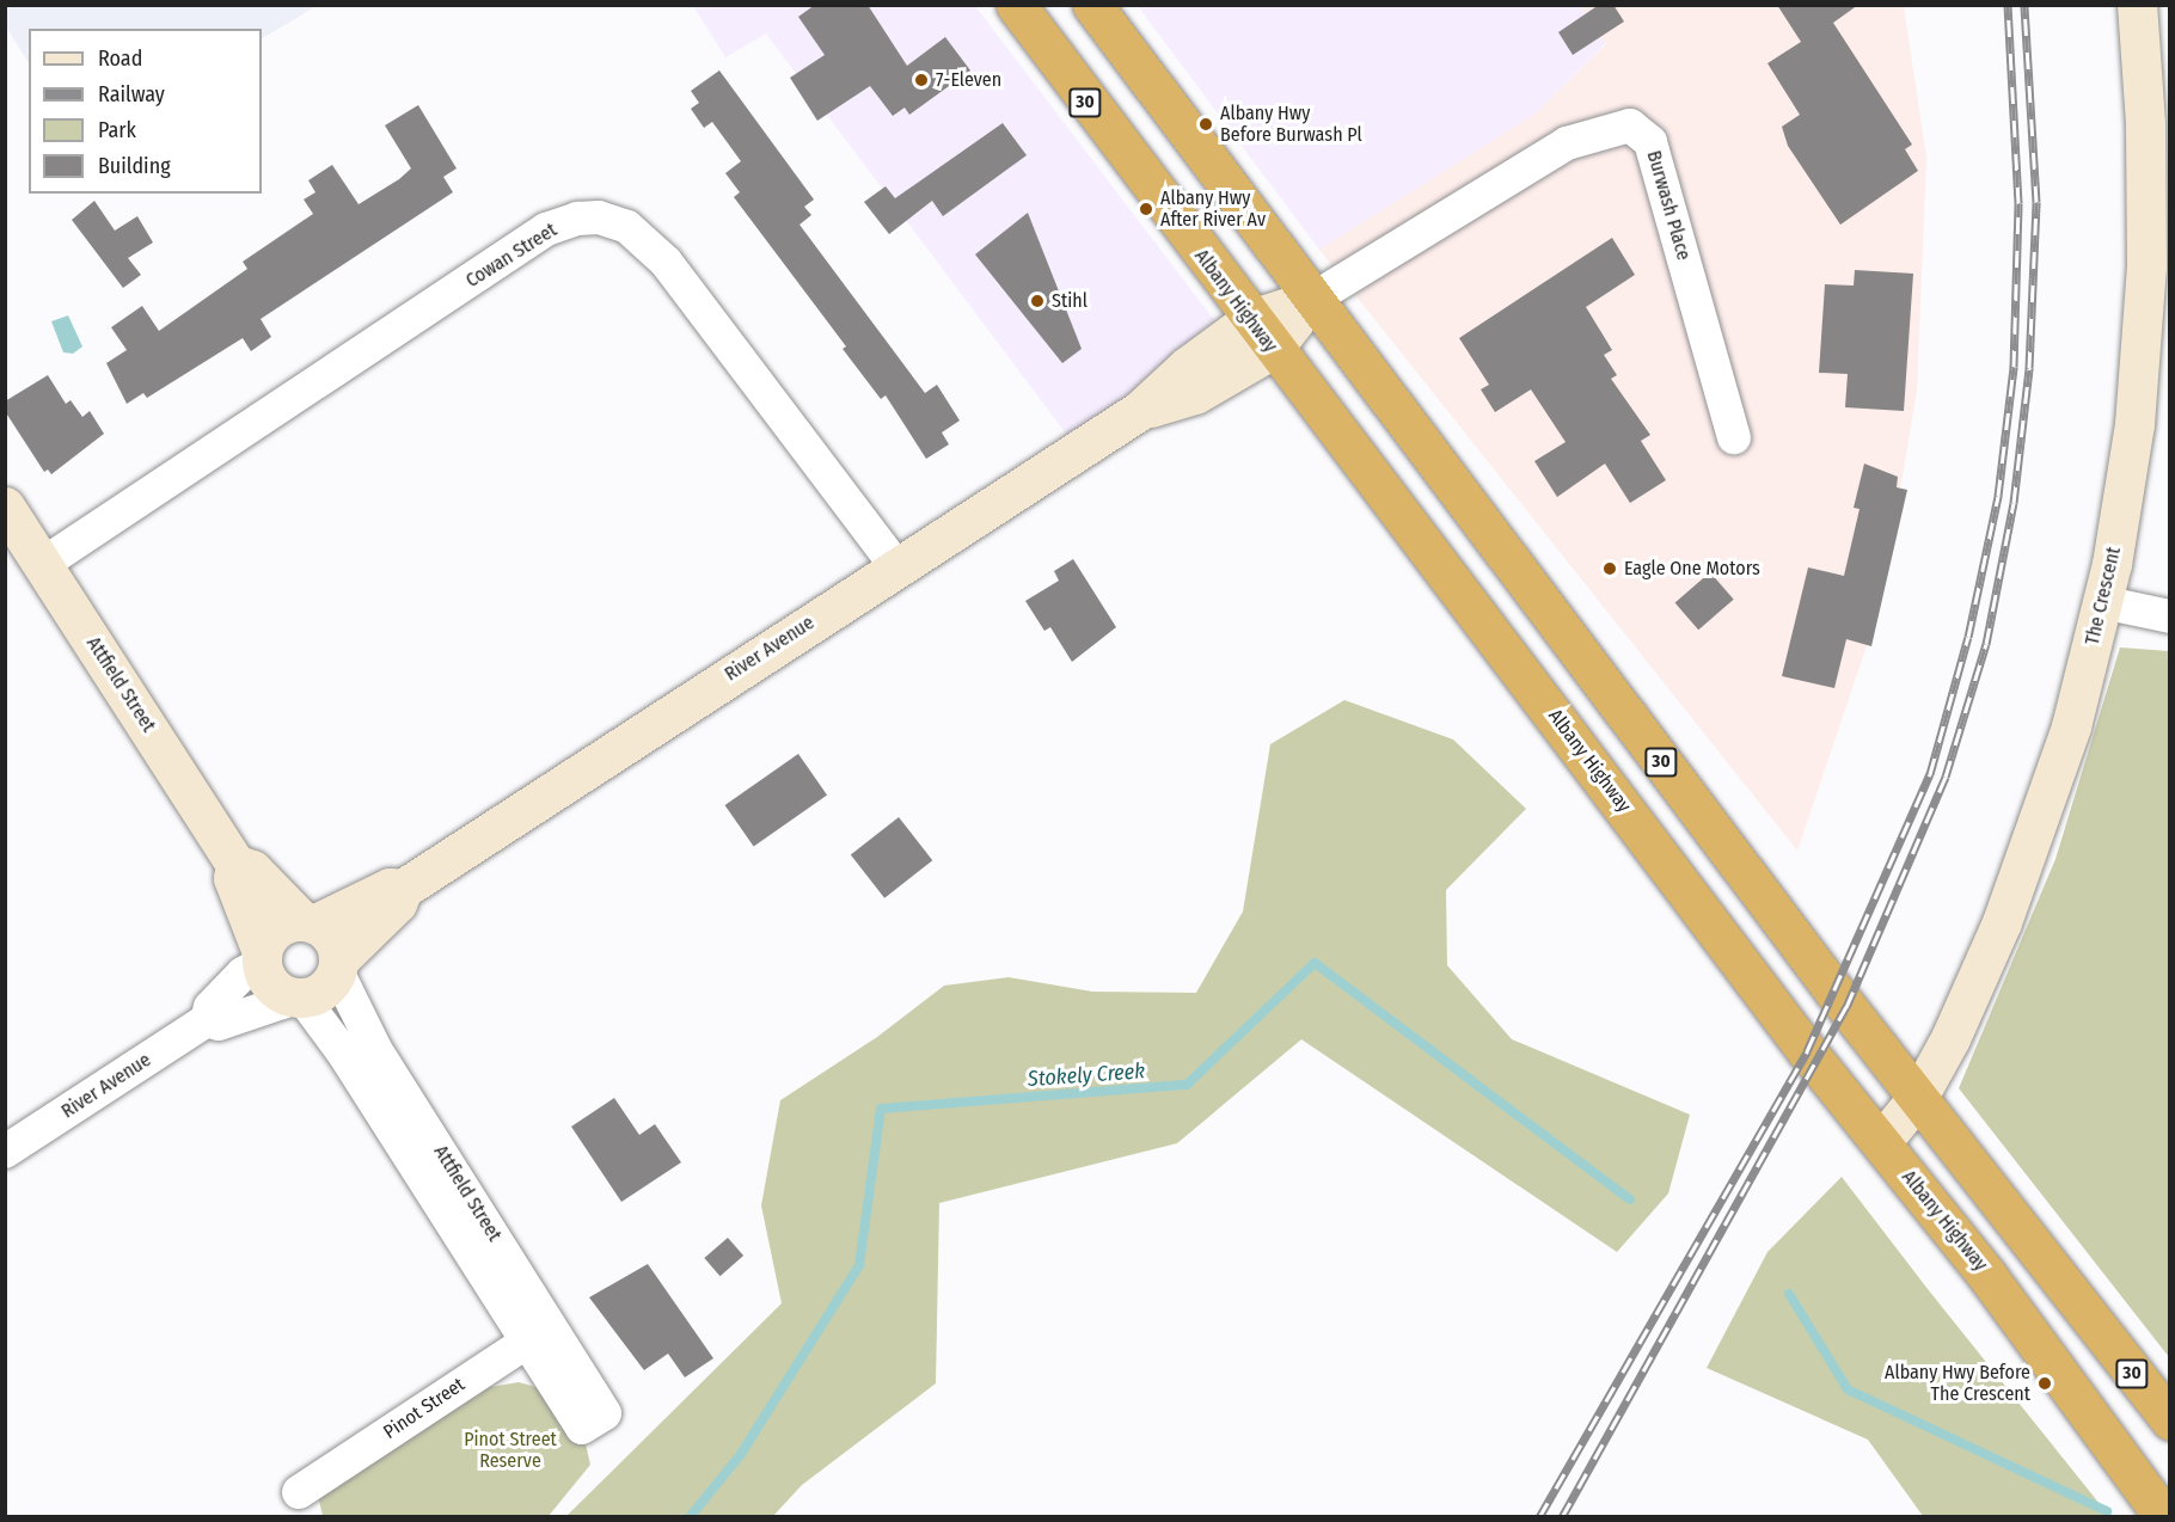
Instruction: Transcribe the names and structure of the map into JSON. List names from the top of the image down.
{
  "streets": {
    "highway": ["30", "Albany Highway"],
    "street": [
      "Burwash Place",
      "Cowan Street",
      "The Crescent",
      "River Avenue",
      "Attfield Street",
      "Pinot Street"
    ]
  },
  "crossings": [
    ["30", "Burwash Place"],
    ["30", "The Crescent"],
    ["30", "River Avenue"],
    ["Burwash Place", "River Avenue"],
    ["Cowan Street", "River Avenue"],
    ["Cowan Street", "Attfield Street"],
    ["Albany Highway", "The Crescent"],
    ["Albany Highway", "River Avenue"],
    ["River Avenue", "Attfield Street"],
    ["Attfield Street", "Pinot Street"]
  ],
  "water": ["Stokely Creek"],
  "parks": ["Pinot Street Reserve"],
  "places": [
    "7-Eleven",
    "Albany Hwy Before Burwash Pl",
    "Albany Hwy After River Av",
    "Stihl",
    "Eagle One Motors",
    "Albany Hwy Before The Crescent"
  ],
  "legend": [
    "Road",
    "Railway",
    "Park",
    "Building"
  ]
}
